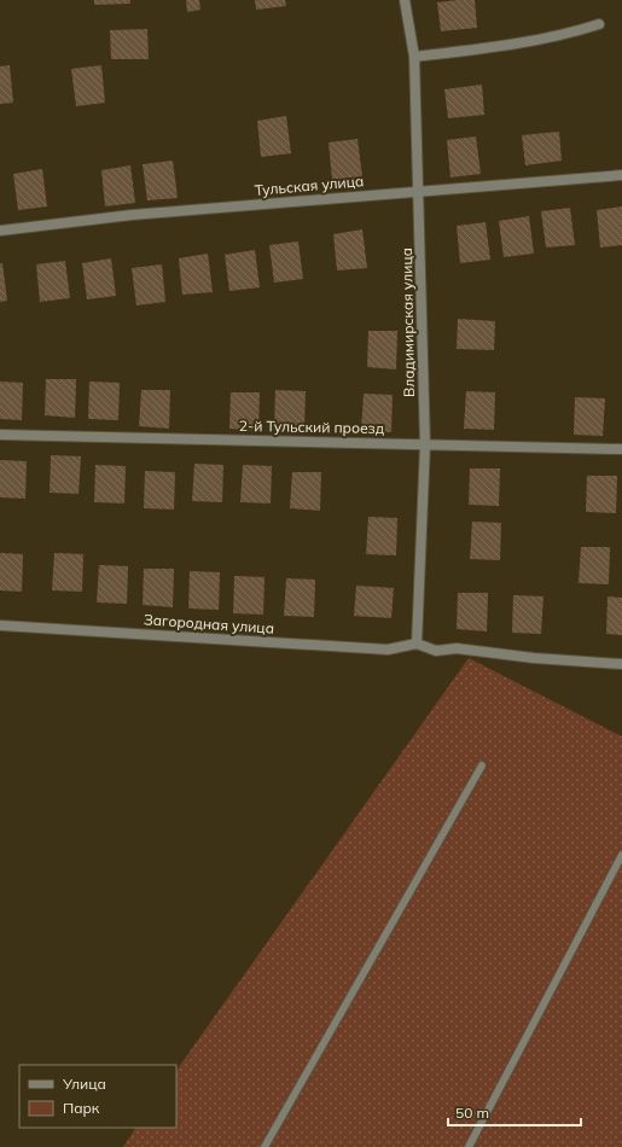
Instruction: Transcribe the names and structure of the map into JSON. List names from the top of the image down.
{
  "streets": {
    "street": [
      "Тульская улица",
      "Владимирская улица",
      "2-й Тульский проезд",
      "Загородная улица"
    ]
  },
  "crossings": [
    ["Тульская улица", "Владимирская улица"],
    ["Владимирская улица", "2-й Тульский проезд"],
    ["Владимирская улица", "Загородная улица"]
  ],
  "legend": ["Улица", "Парк"],
  "scale_bar": "50 m"
}
